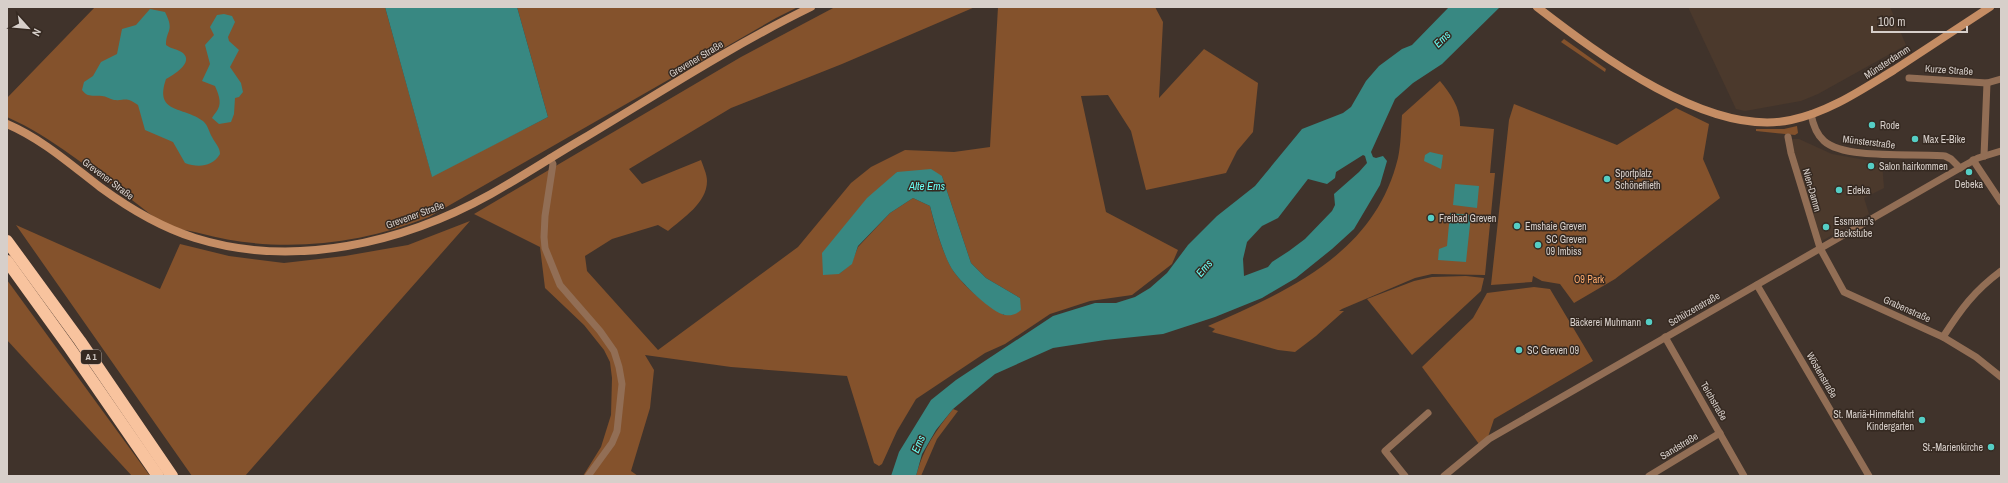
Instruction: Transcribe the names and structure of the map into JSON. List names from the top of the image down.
{
  "streets": {
    "highway": ["A 1"],
    "street": [
      "Grevener Straße",
      "Münsterdamm",
      "Kurze Straße",
      "Münsterstraße",
      "Nien-Damm",
      "Schützenstraße",
      "Grabenstraße",
      "Wöstenstraße",
      "Teichstraße",
      "Sandstraße"
    ]
  },
  "crossings": [
    ["Münsterdamm", "Münsterstraße"],
    ["Münsterstraße", "Schützenstraße"],
    ["Nien-Damm", "Schützenstraße"],
    ["Nien-Damm", "Grabenstraße"],
    ["Schützenstraße", "Grabenstraße"],
    ["Schützenstraße", "Wöstenstraße"],
    ["Schützenstraße", "Teichstraße"],
    ["Teichstraße", "Sandstraße"]
  ],
  "water": ["Ems", "Alte Ems"],
  "parks": ["O9 Park"],
  "places": [
    "Rode",
    "Max E-Bike",
    "Salon hairkommen",
    "Debeka",
    "Sportplatz Schöneflieth",
    "Edeka",
    "Freibad Greven",
    "Emshaie Greven",
    "Essmann's Backstube",
    "SC Greven 09 Imbiss",
    "Bäckerei Muhmann",
    "SC Greven 09",
    "St. Mariä-Himmelfahrt Kindergarten",
    "St.-Marienkirche"
  ],
  "scale_bar": "100 m",
  "north": "bottom right"
}
